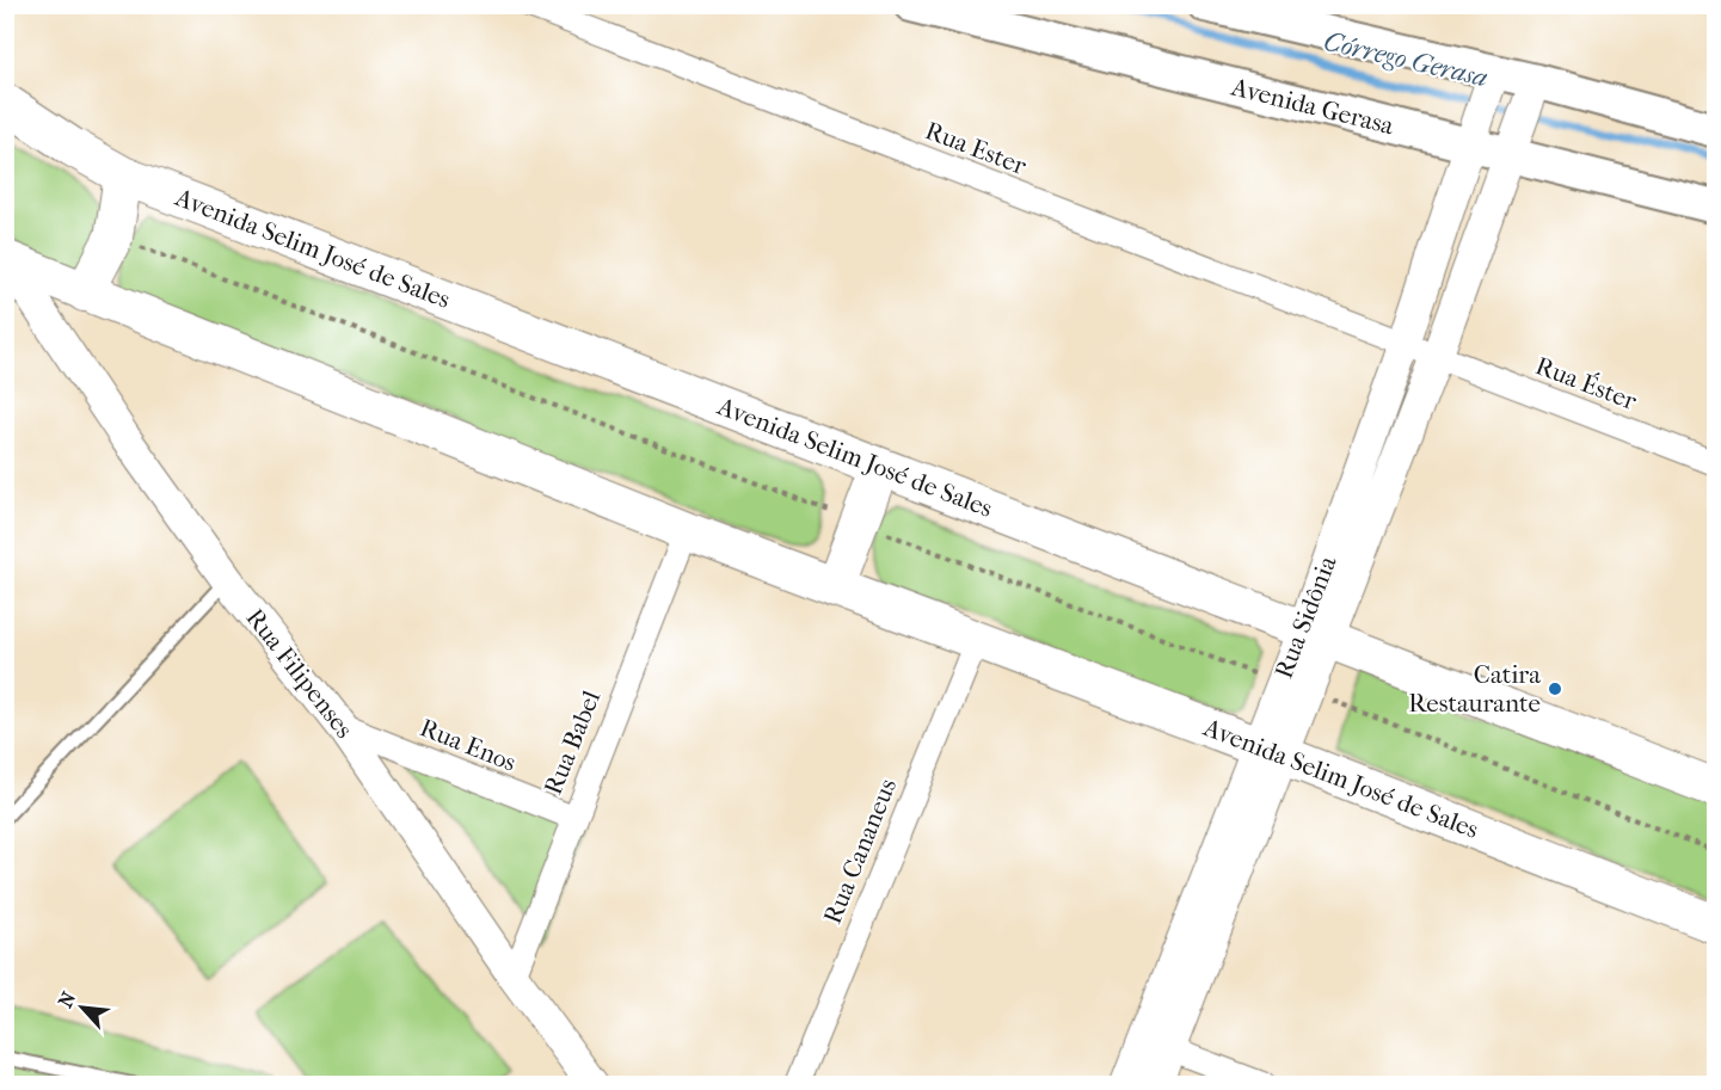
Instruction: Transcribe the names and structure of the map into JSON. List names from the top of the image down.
{
  "streets": {
    "main road": ["Avenida Gerasa", "Avenida Selim José de Sales"],
    "street": [
      "Rua Ester",
      "Rua Éster",
      "Rua Sidônia",
      "Rua Filipenses",
      "Rua Babel",
      "Rua Enos",
      "Rua Cananeus"
    ]
  },
  "crossings": [
    ["Avenida Gerasa", "Rua Sidônia"],
    ["Rua Ester", "Rua Éster"],
    ["Rua Ester", "Rua Sidônia"],
    ["Avenida Selim José de Sales", "Rua Sidônia"],
    ["Avenida Selim José de Sales", "Rua Filipenses"],
    ["Avenida Selim José de Sales", "Rua Babel"],
    ["Avenida Selim José de Sales", "Rua Cananeus"],
    ["Rua Éster", "Rua Sidônia"],
    ["Rua Filipenses", "Rua Babel"],
    ["Rua Filipenses", "Rua Enos"],
    ["Rua Babel", "Rua Enos"]
  ],
  "water": ["Córrego Gerasa"],
  "places": ["Catira Restaurante"],
  "north": "top left"
}
